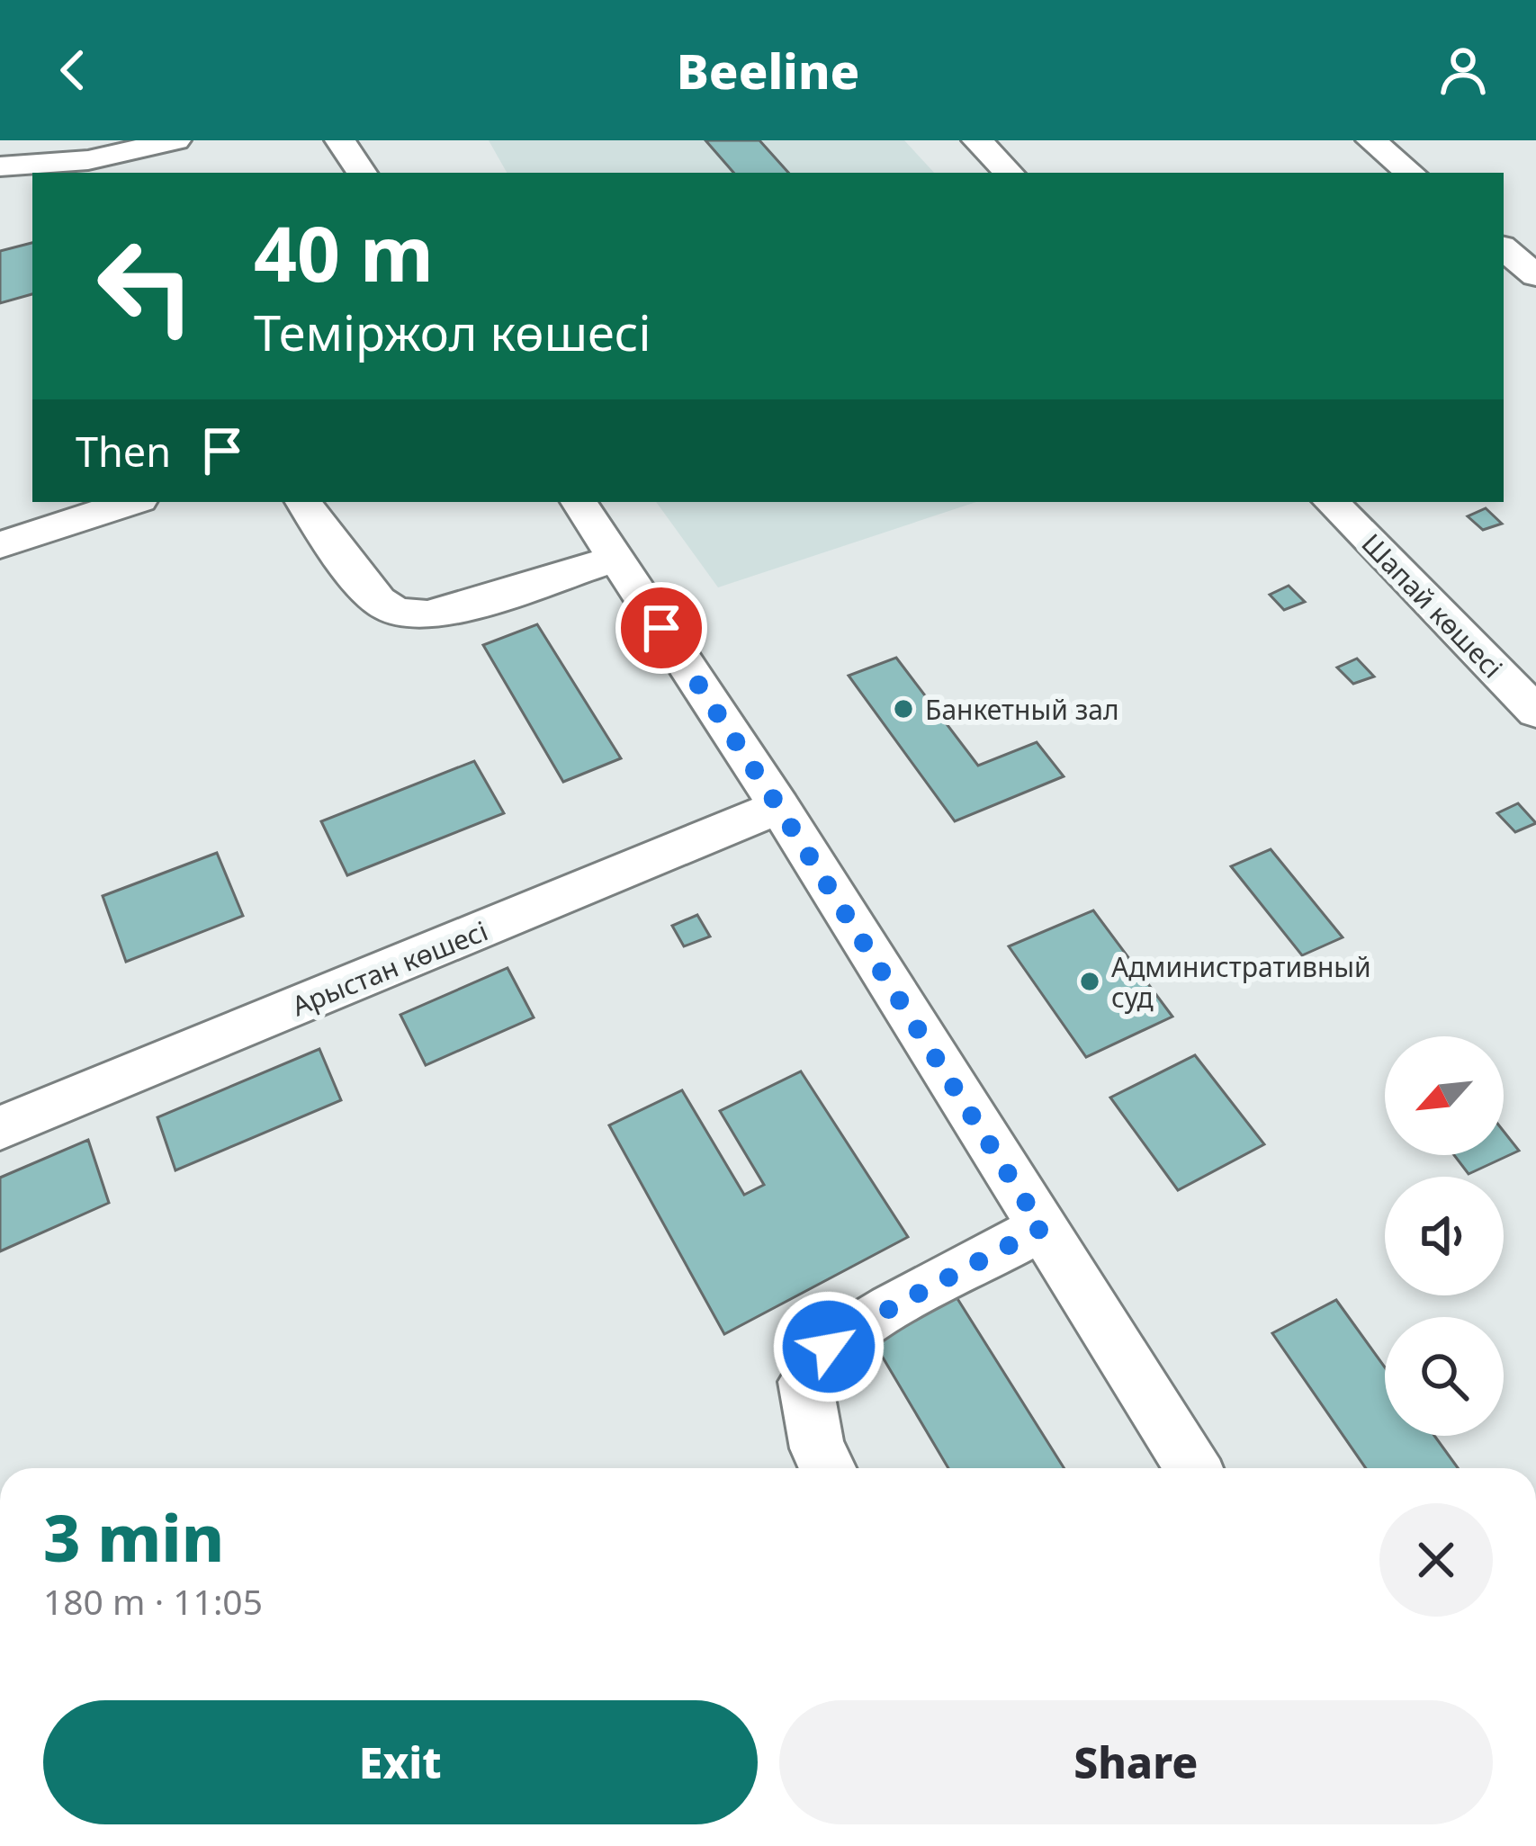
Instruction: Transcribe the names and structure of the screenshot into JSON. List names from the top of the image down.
{
  "streets": {
    "street": ["Шапай көшесі", "Арыстан көшесі"]
  },
  "places": ["Банкетный зал", "Административный суд"],
  "north": "bottom left",
  "page": {
    "header": "Beeline",
    "turn": ["40 m", "Теміржол көшесі"],
    "then": "Then",
    "heading": ["3 min", "180 m · 11:05"],
    "buttons": ["Exit", "Share"]
  }
}
